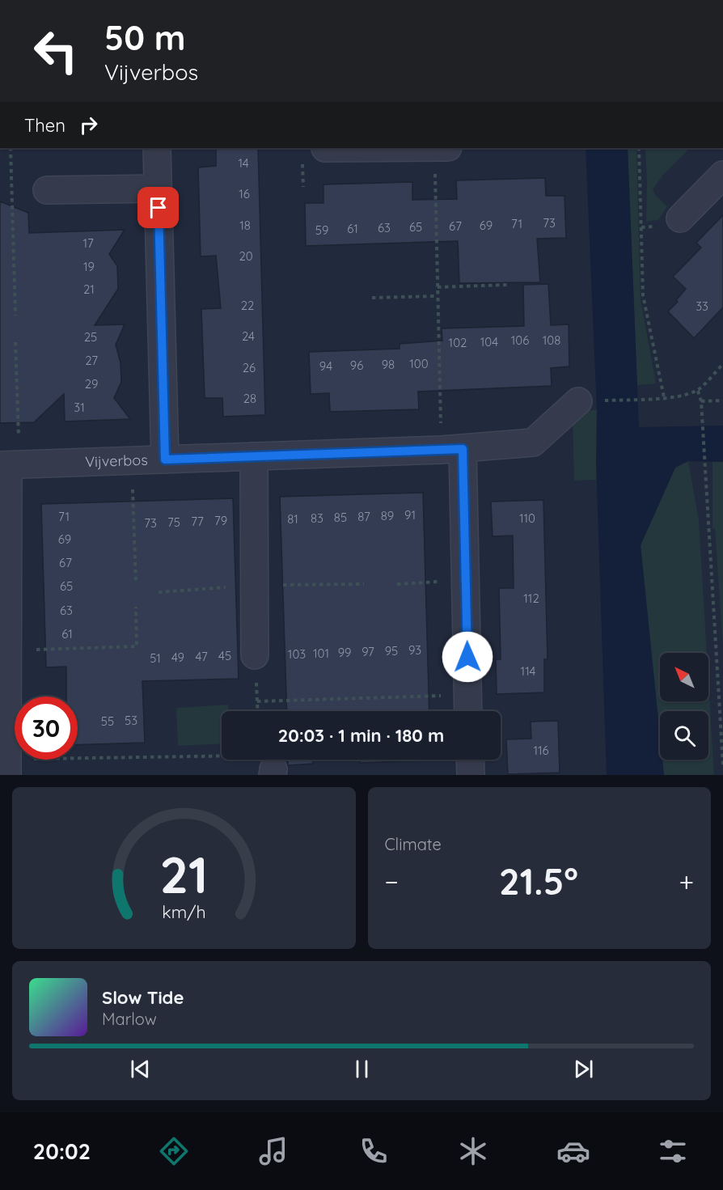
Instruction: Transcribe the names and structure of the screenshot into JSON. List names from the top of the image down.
{
  "streets": {
    "street": ["Vijverbos"]
  },
  "house_numbers": [
    "14",
    "16",
    "73",
    "71",
    "18",
    "69",
    "67",
    "65",
    "63",
    "61",
    "59",
    "17",
    "20",
    "19",
    "21",
    "22",
    "33",
    "24",
    "25",
    "106",
    "108",
    "104",
    "102",
    "27",
    "100",
    "98",
    "96",
    "94",
    "26",
    "29",
    "28",
    "31",
    "91",
    "89",
    "71",
    "87",
    "85",
    "83",
    "110",
    "81",
    "79",
    "77",
    "75",
    "73",
    "69",
    "67",
    "65",
    "112",
    "63",
    "61",
    "93",
    "95",
    "97",
    "99",
    "101",
    "103",
    "45",
    "47",
    "49",
    "51",
    "114",
    "53",
    "55",
    "116"
  ],
  "north": "top left",
  "page": {
    "turn": ["50 m", "Vijverbos"],
    "then": "Then",
    "limit": "30",
    "trip": "20:03 · 1 min · 180 m",
    "tile": "Climate",
    "heat": ["−", "21.5°", "+"],
    "song": ["Slow Tide", "Marlow"],
    "tabs": "20:02",
    "gauge": ["21", "km/h"]
  }
}
